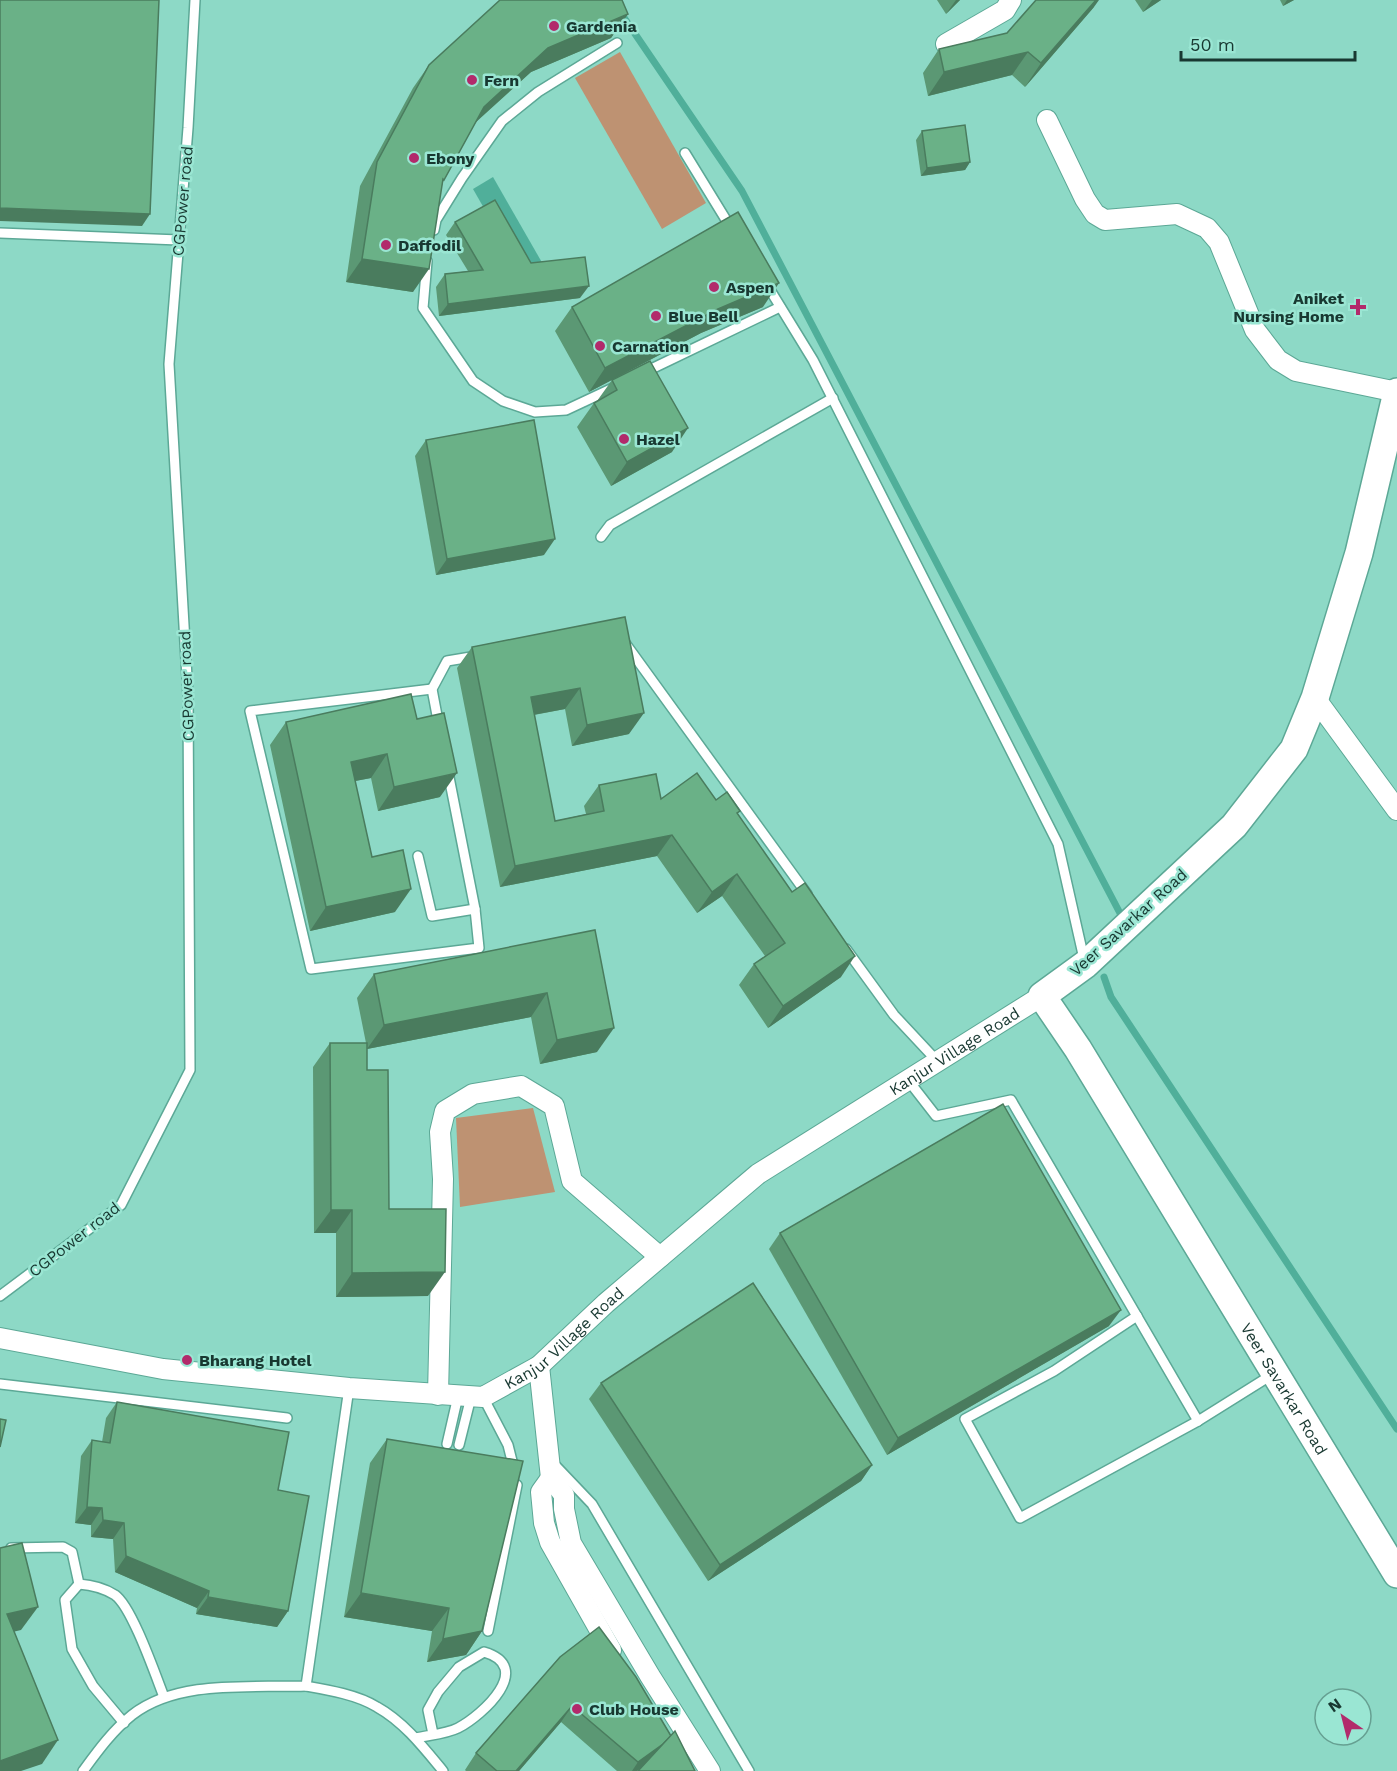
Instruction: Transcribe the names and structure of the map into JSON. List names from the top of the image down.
{
  "streets": {
    "street": ["Veer Savarkar Road", "Kanjur Village Road"],
    "lane": ["CGPower road"]
  },
  "crossings": [
    ["Veer Savarkar Road", "Kanjur Village Road"]
  ],
  "places": {
    "other": [
      "Gardenia",
      "Fern",
      "Ebony",
      "Daffodil",
      "Aspen",
      "Blue Bell",
      "Carnation",
      "Hazel",
      "Bharang Hotel",
      "Club House"
    ],
    "health": ["Aniket Nursing Home"]
  },
  "scale_bar": "50 m",
  "north": "top left"
}
